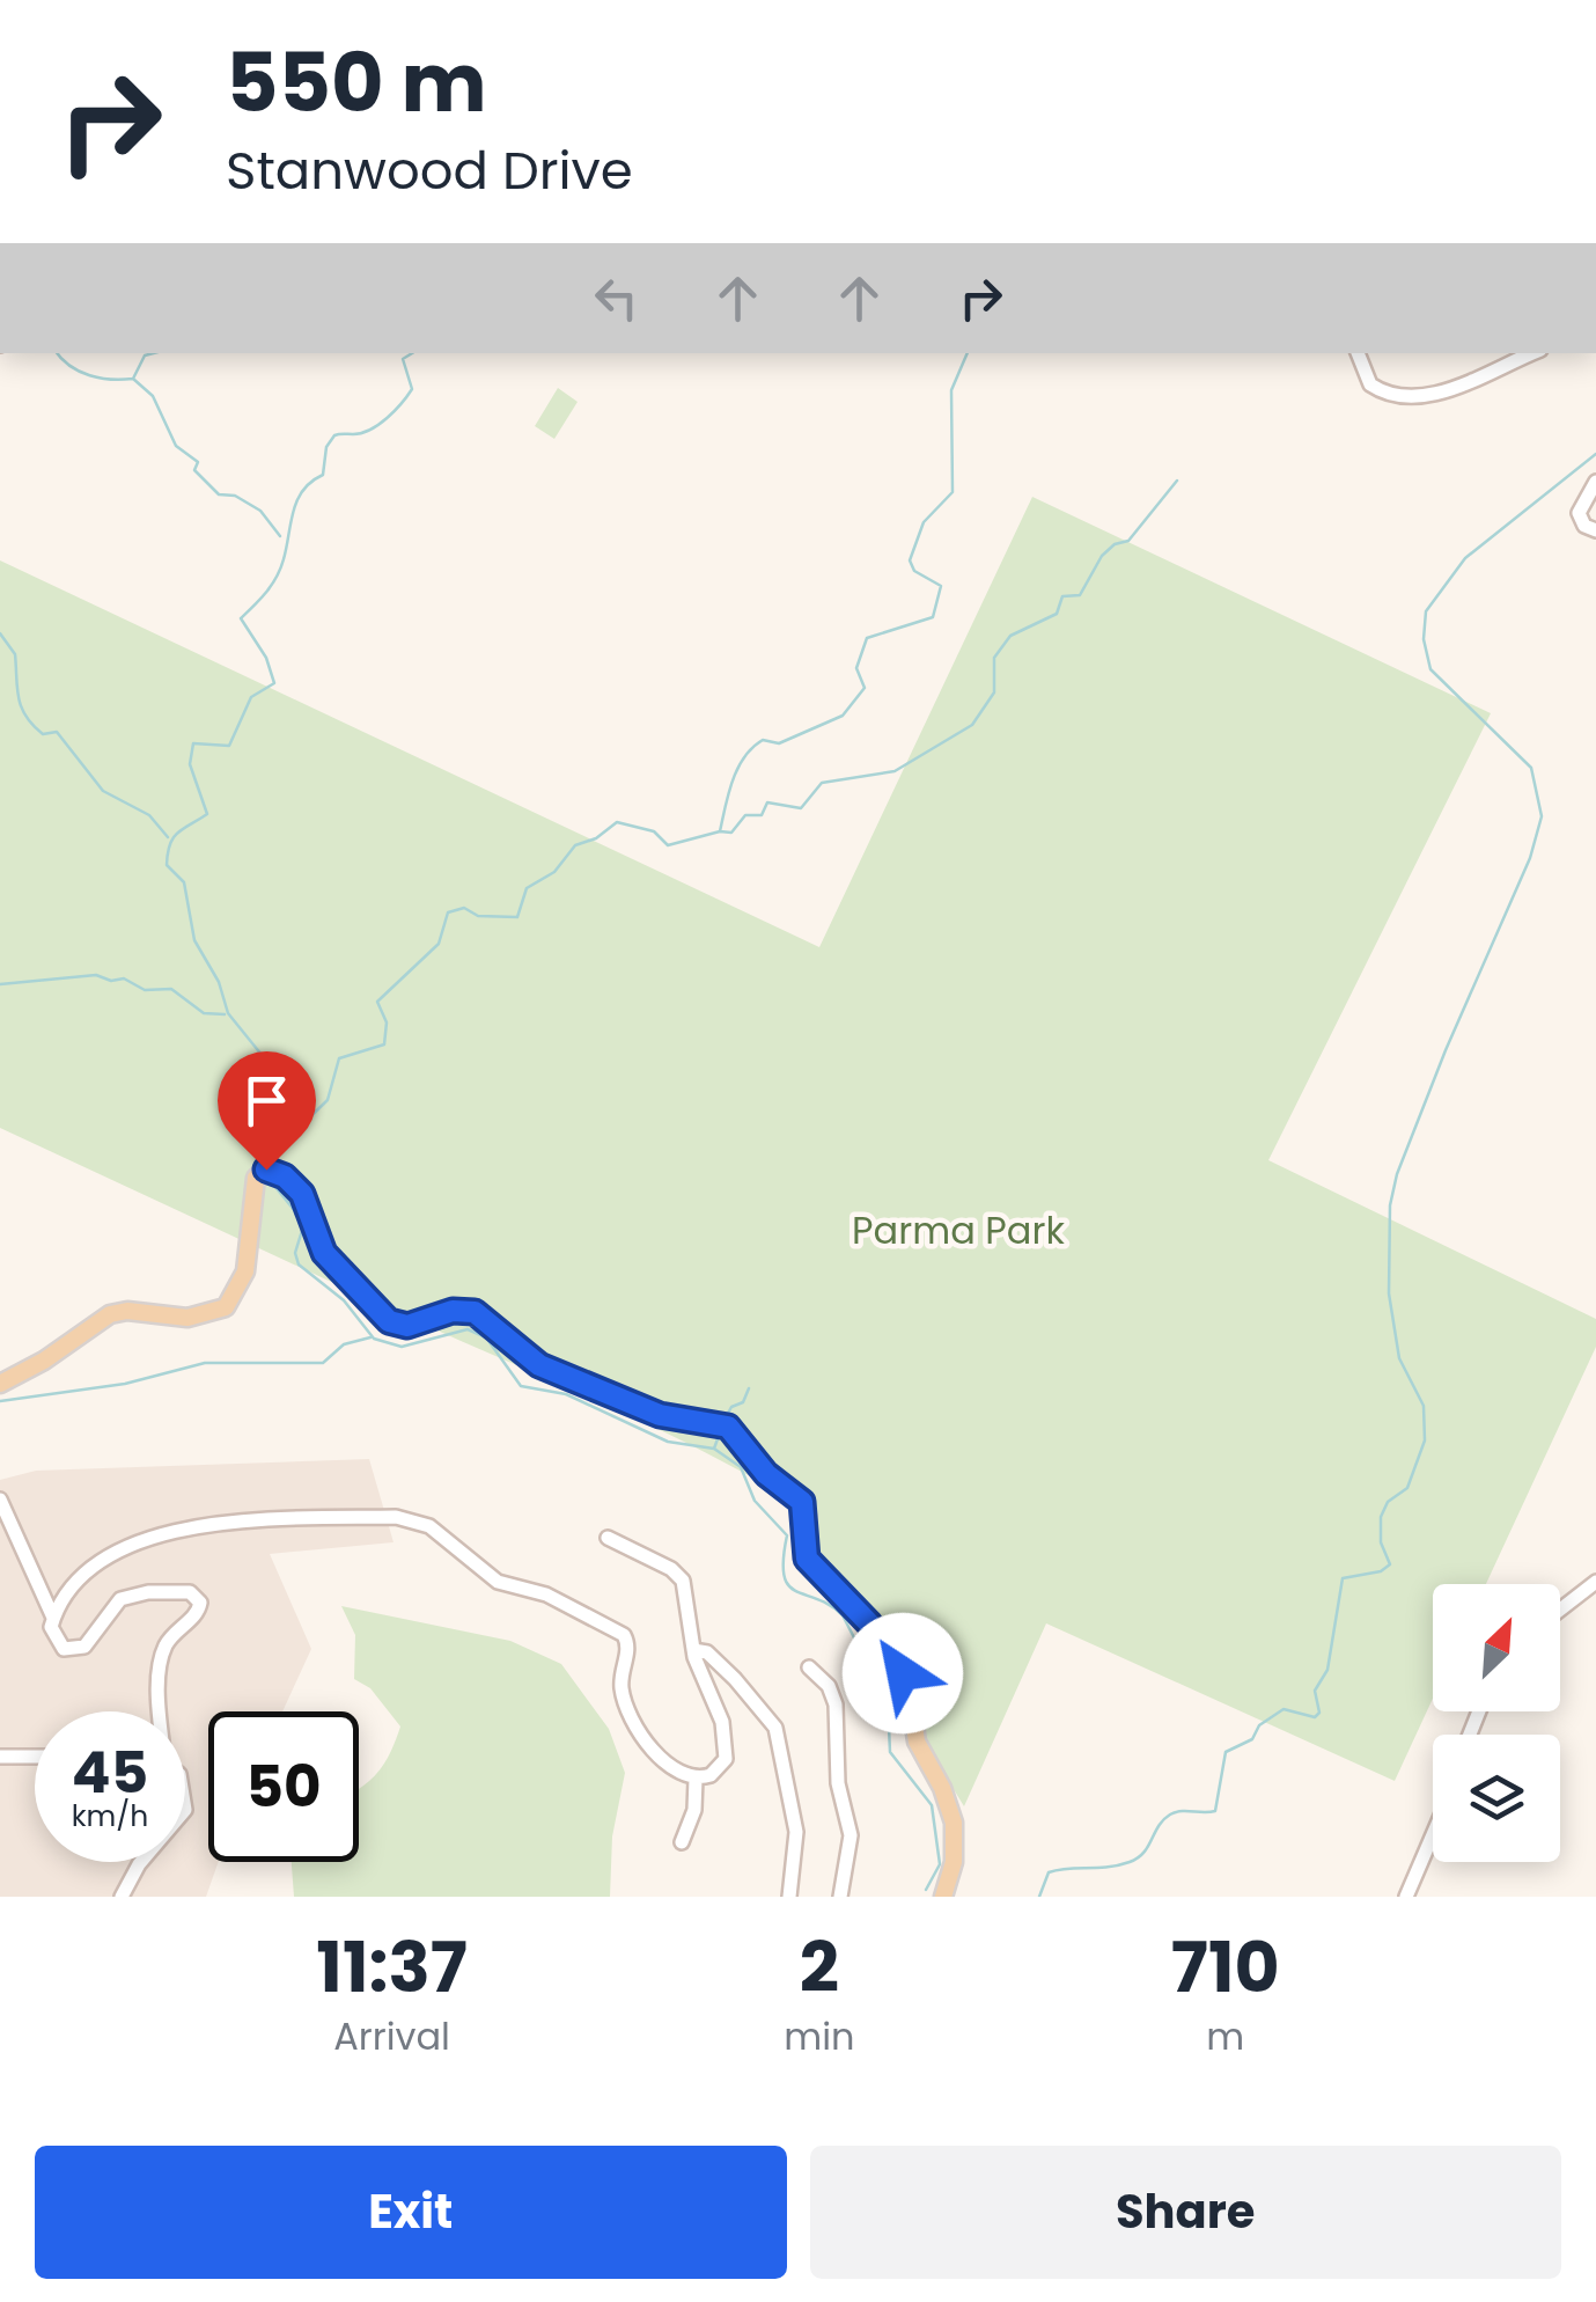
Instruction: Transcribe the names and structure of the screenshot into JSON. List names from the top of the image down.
{
  "parks": ["Parma Park"],
  "north": "top right",
  "page": {
    "turn": ["550 m", "Stanwood Drive"],
    "speed": "45 km/h",
    "limit": "50",
    "eta": [
      "11:37",
      "Arrival",
      "2",
      "min",
      "710",
      "m"
    ],
    "buttons": ["Exit", "Share"]
  }
}
